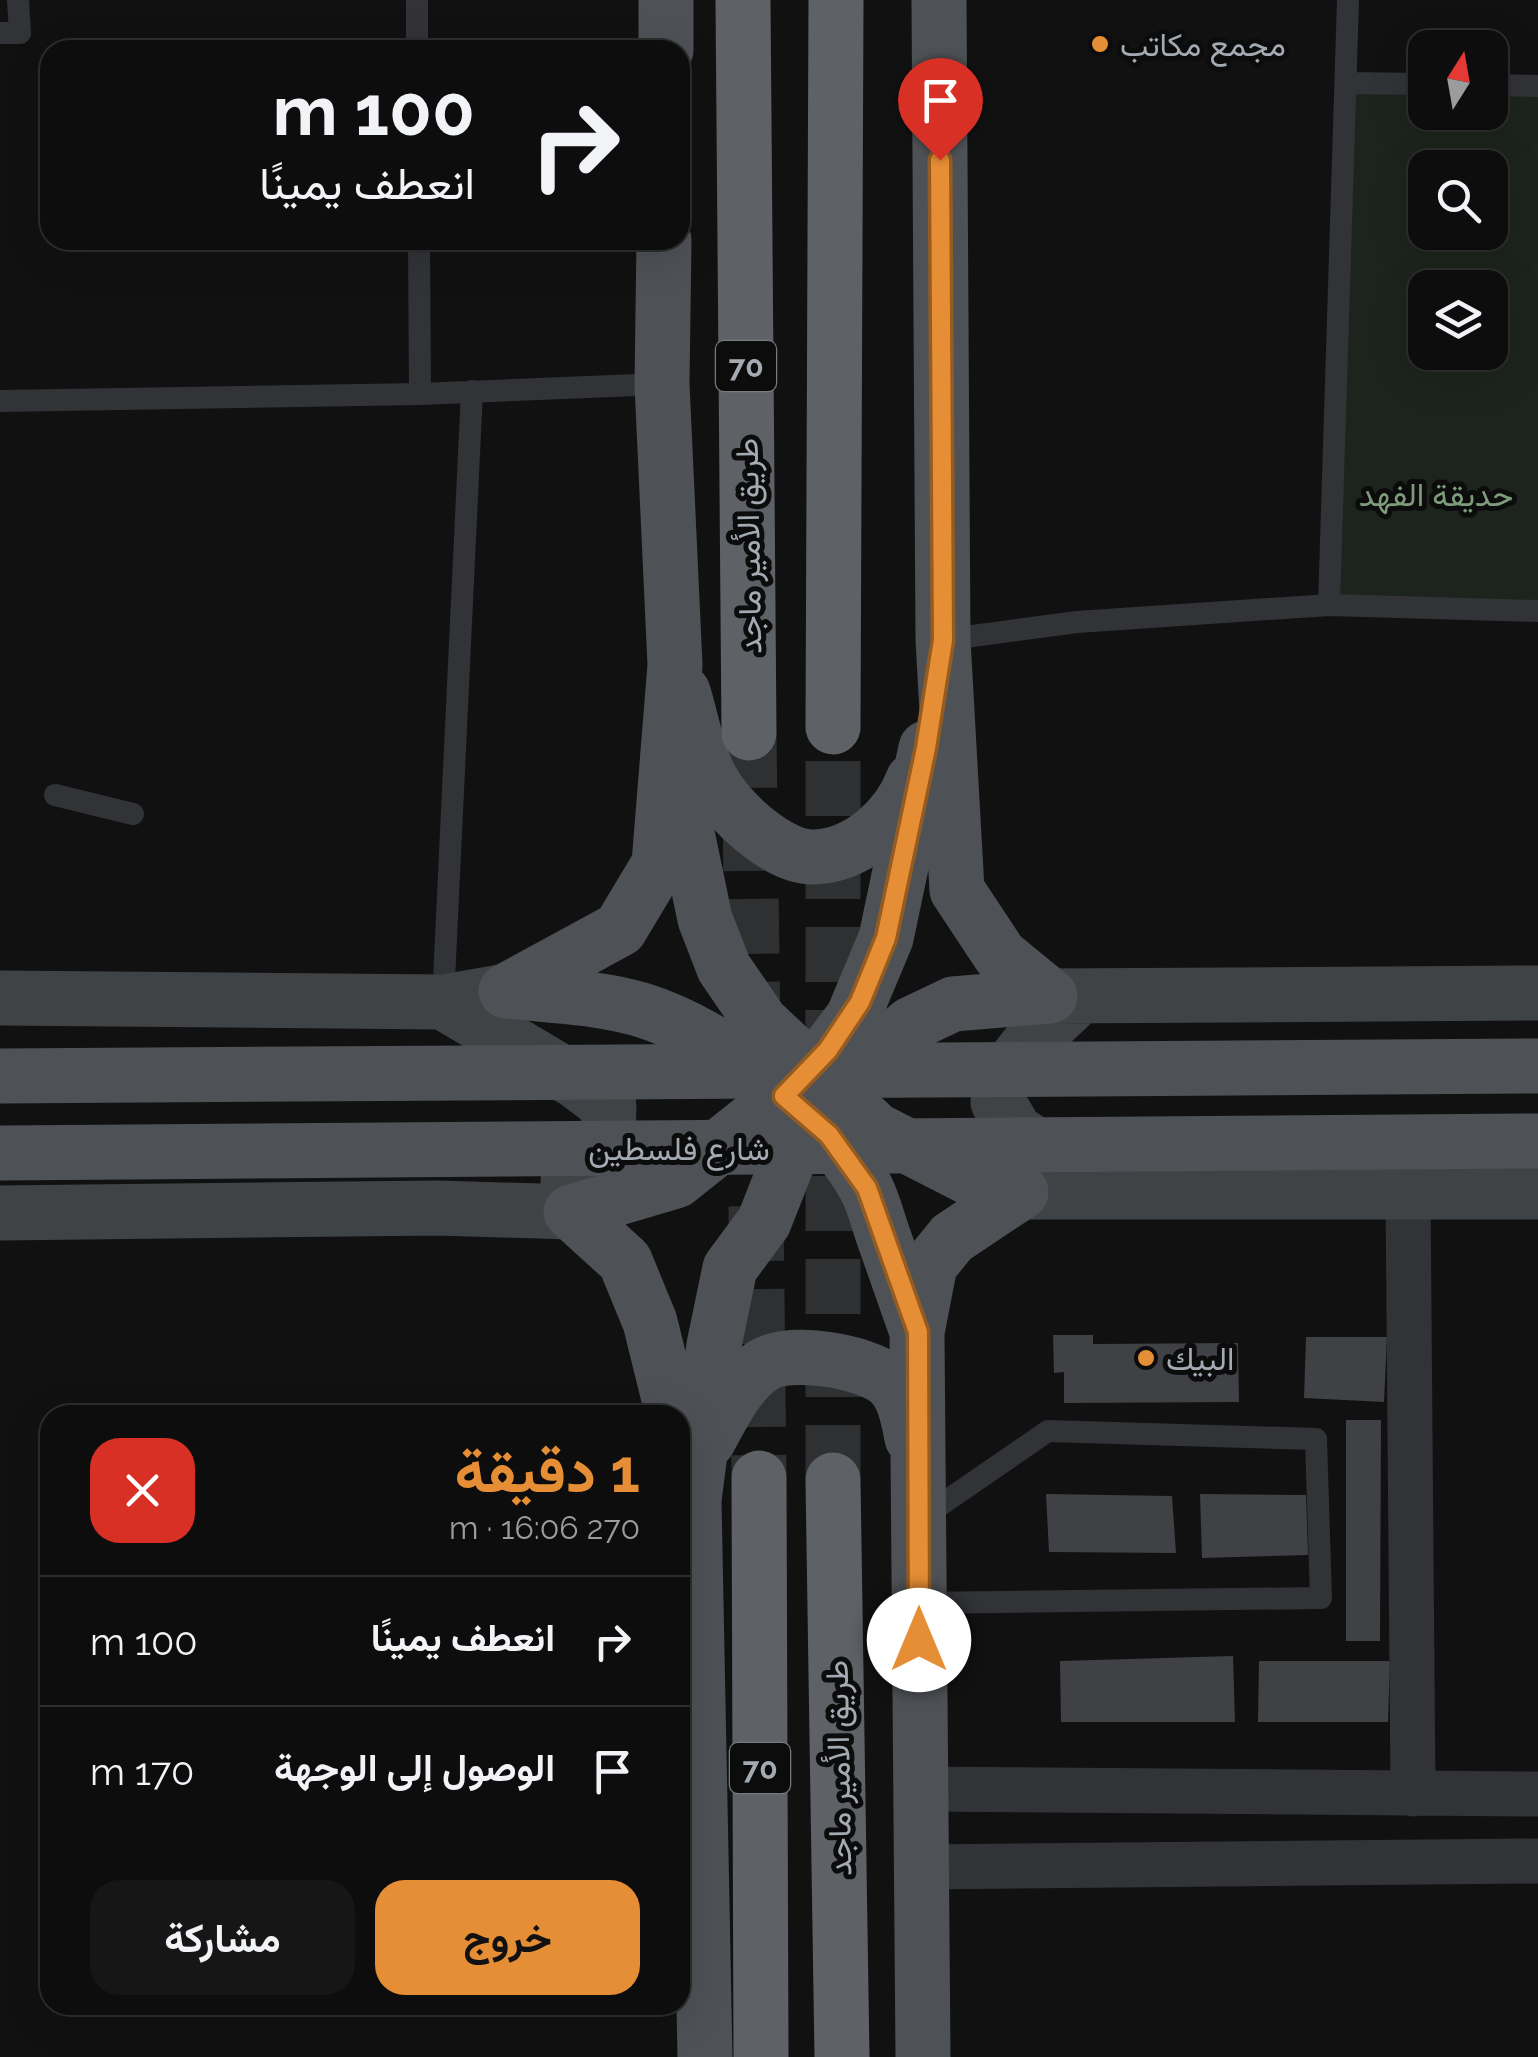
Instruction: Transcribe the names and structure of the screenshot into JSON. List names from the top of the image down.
{
  "streets": {
    "highway": ["70", "طريق الأمير ماجد"],
    "main road": ["شارع فلسطين"]
  },
  "parks": ["حديقة الفهد"],
  "places": ["مجمع مكاتب", "البيك"],
  "north": "top",
  "page": {
    "turn": ["100 m", "انعطف يمينًا"],
    "heading": ["1 دقيقة", "270 m · 16:06"],
    "list": [
      {
        "name": "انعطف يمينًا",
        "value": "100 m"
      },
      {
        "name": "الوصول إلى الوجهة",
        "value": "170 m"
      }
    ],
    "buttons": ["خروج", "مشاركة"]
  }
}
